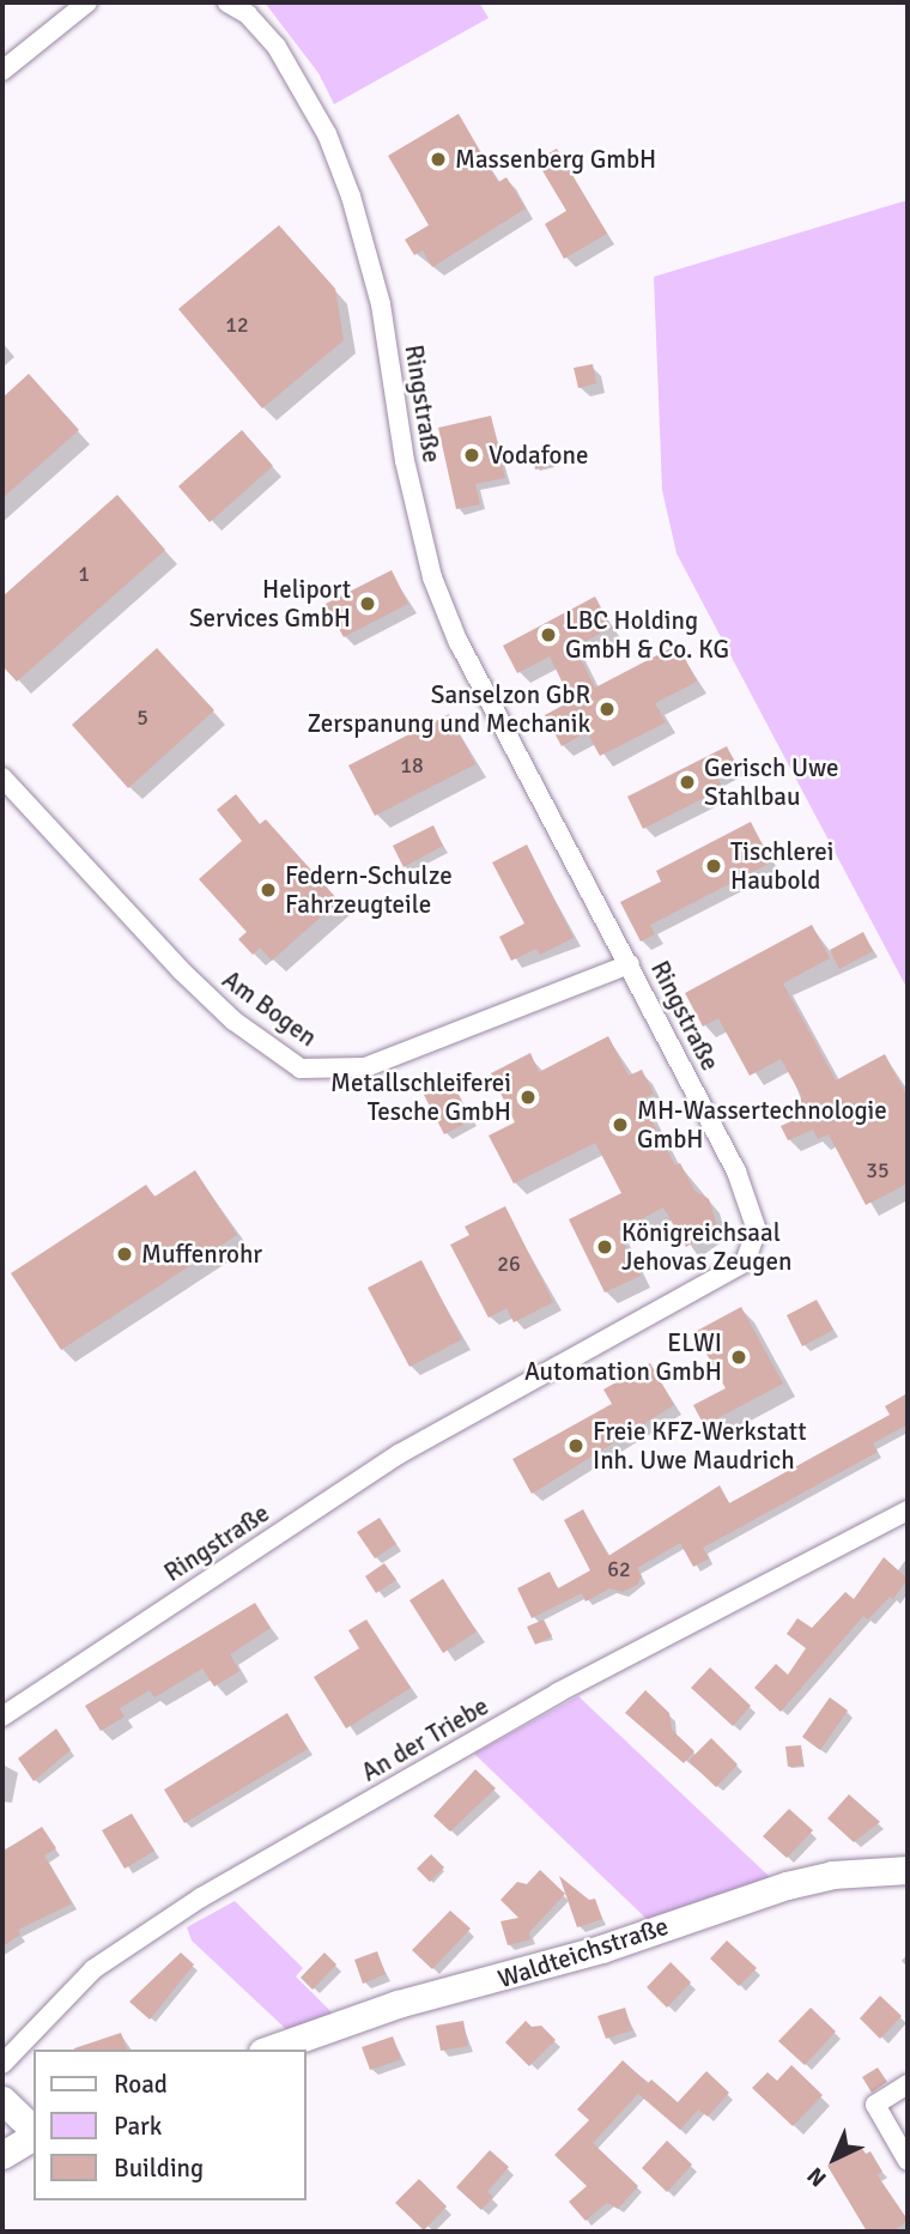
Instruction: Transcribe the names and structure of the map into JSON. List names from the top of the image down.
{
  "streets": {
    "street": [
      "Ringstraße",
      "Am Bogen",
      "An der Triebe",
      "Waldteichstraße"
    ]
  },
  "crossings": [
    ["Ringstraße", "Am Bogen"]
  ],
  "places": [
    "Massenberg GmbH",
    "Vodafone",
    "Heliport Services GmbH",
    "LBC Holding GmbH & Co. KG",
    "Sanselzon GbR Zerspanung und Mechanik",
    "Gerisch Uwe Stahlbau",
    "Tischlerei Haubold",
    "Federn-Schulze Fahrzeugteile",
    "Metallschleiferei Tesche GmbH",
    "MH-Wassertechnologie GmbH",
    "Königreichsaal Jehovas Zeugen",
    "Muffenrohr",
    "ELWI Automation GmbH",
    "Freie KFZ-Werkstatt Inh. Uwe Maudrich"
  ],
  "house_numbers": [
    "12",
    "1",
    "5",
    "18",
    "35",
    "26",
    "62"
  ],
  "legend": ["Road", "Park", "Building"],
  "north": "bottom left"
}
